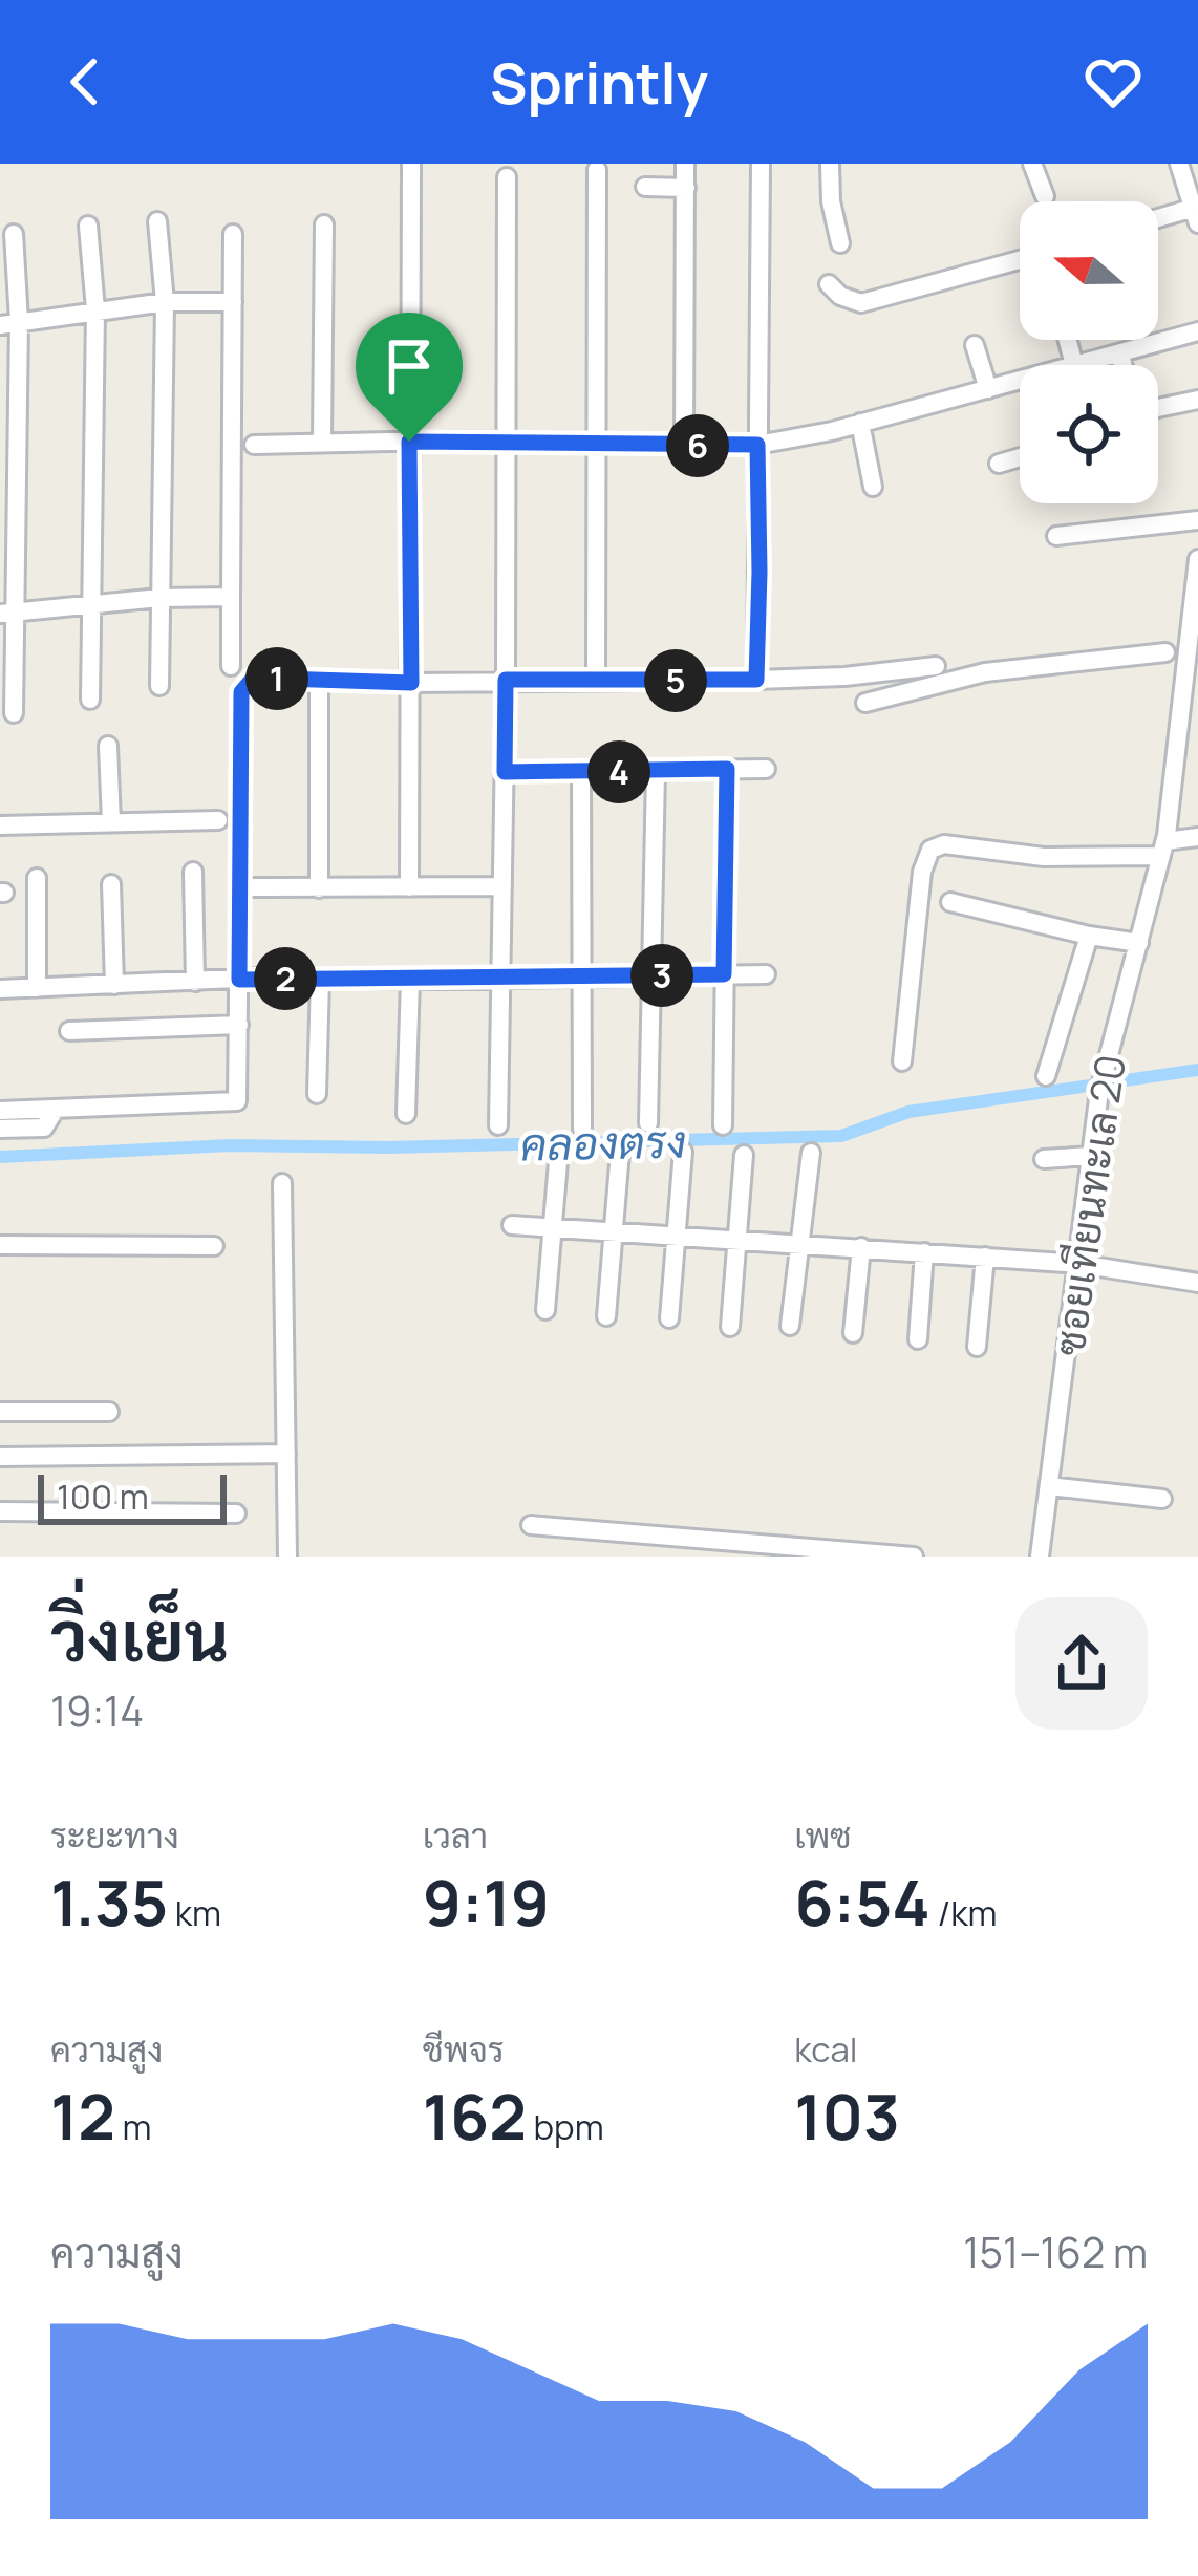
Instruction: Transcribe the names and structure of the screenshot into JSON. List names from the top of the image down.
{
  "streets": {
    "street": ["ซอยเทียนทะเล 20"]
  },
  "water": ["คลองตรง"],
  "scale_bar": "100 m",
  "north": "left",
  "page": {
    "header": "Sprintly",
    "pins": [
      "6",
      "1",
      "5",
      "4",
      "3",
      "2"
    ],
    "scale": "100 m",
    "heading": ["วิ่งเย็น", "19:14"],
    "stats": [
      ["ระยะทาง", "1.35 km"],
      ["เวลา", "9:19"],
      ["เพซ", "6:54 /km"],
      ["ความสูง", "12 m"],
      ["ชีพจร", "162 bpm"],
      ["kcal", "103"]
    ],
    "chart": ["ความสูง", "151–162 m"]
  }
}
